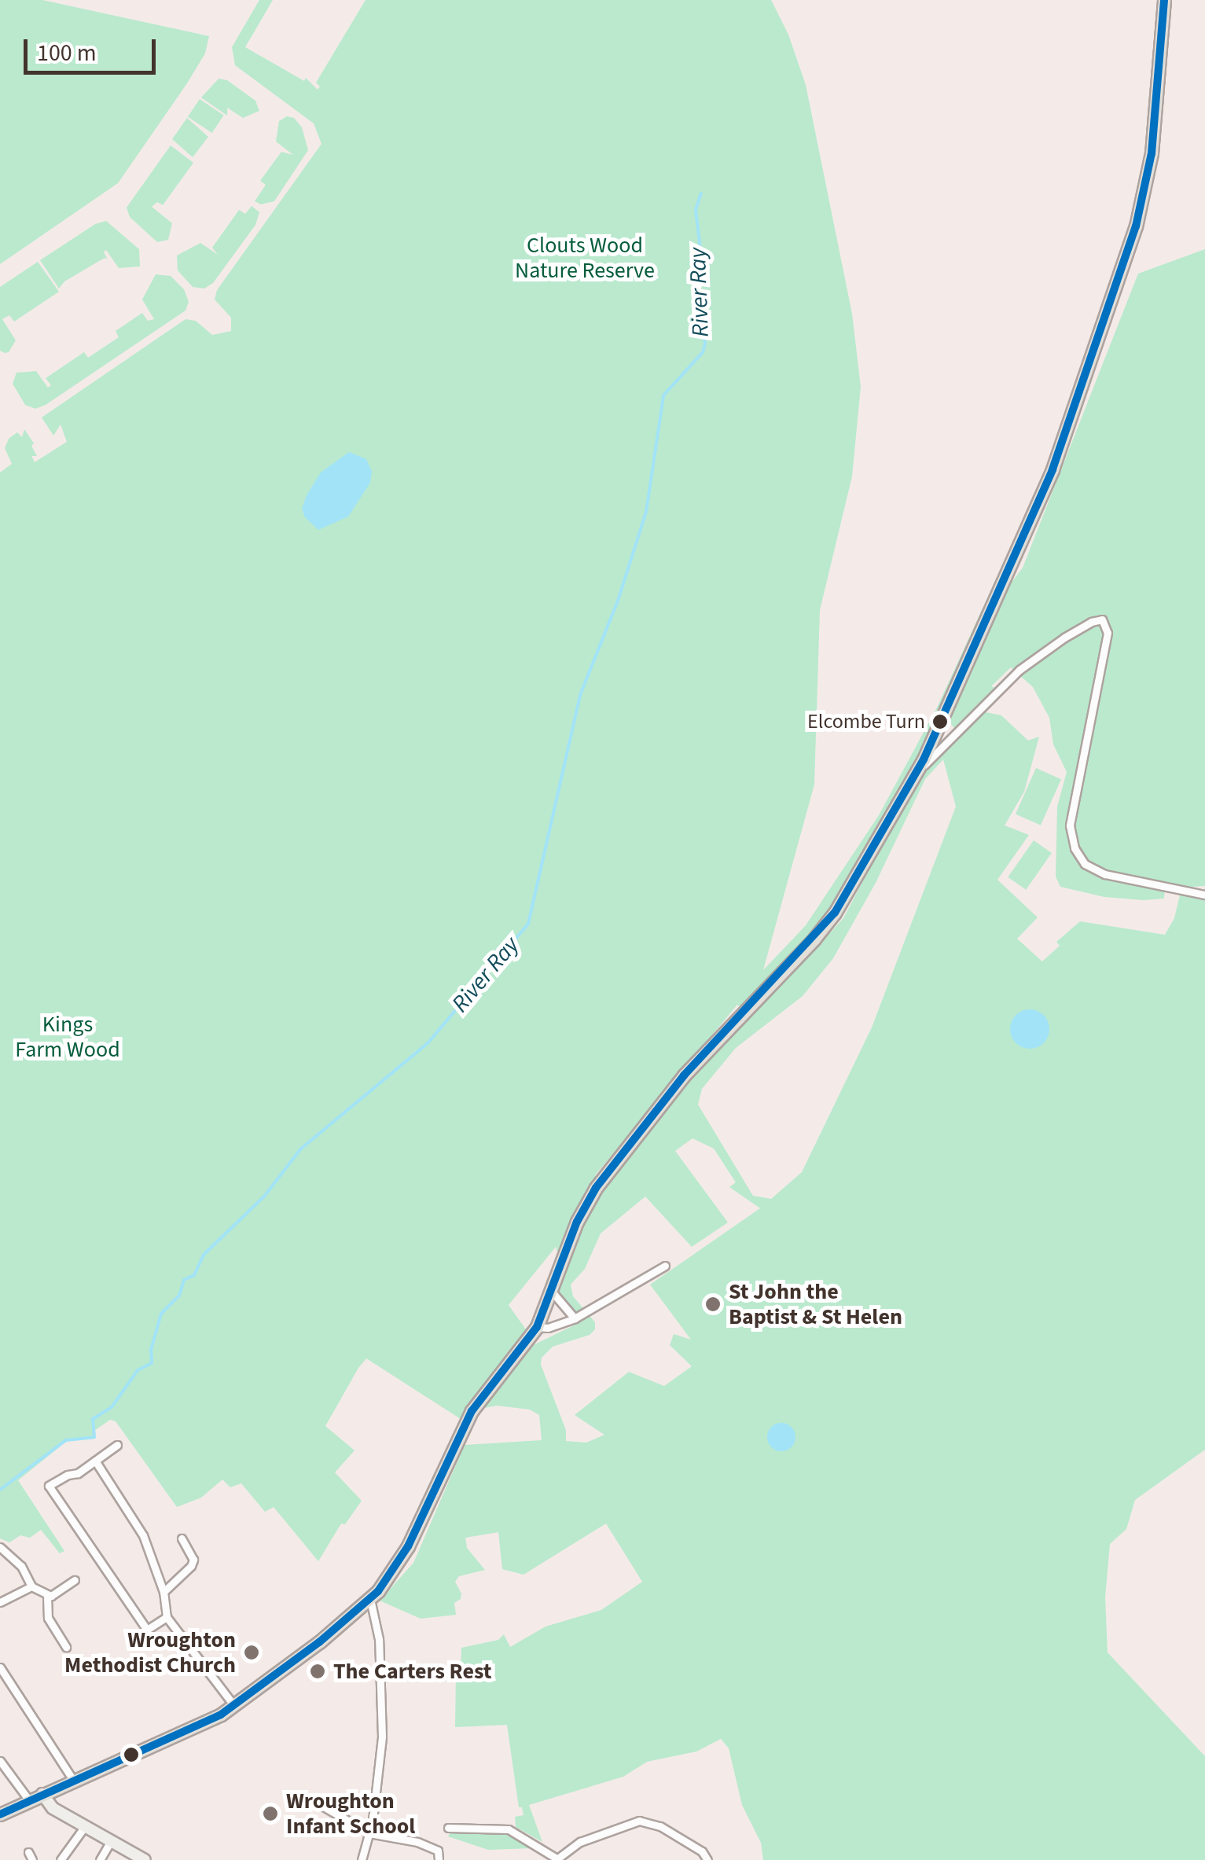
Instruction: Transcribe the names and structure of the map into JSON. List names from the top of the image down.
{
  "water": ["River Ray"],
  "parks": ["Clouts Wood Nature Reserve", "Kings Farm Wood"],
  "places": [
    "Elcombe Turn",
    "St John the Baptist & St Helen",
    "Wroughton Methodist Church",
    "The Carters Rest",
    "Wroughton Infant School"
  ],
  "scale_bar": "100 m"
}
